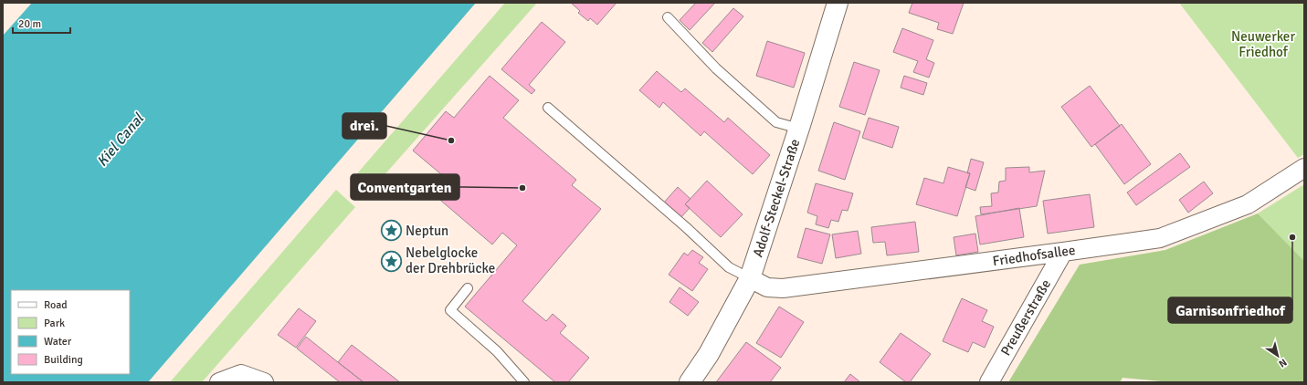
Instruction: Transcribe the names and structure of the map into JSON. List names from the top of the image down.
{
  "streets": {
    "street": ["Adolf-Steckel-Straße", "Friedhofsallee", "Preußerstraße"]
  },
  "crossings": [
    ["Adolf-Steckel-Straße", "Friedhofsallee"],
    ["Friedhofsallee", "Preußerstraße"]
  ],
  "water": ["Kiel Canal"],
  "parks": ["Neuwerker Friedhof"],
  "places": {
    "other": ["drei.", "Conventgarten", "Garnisonfriedhof"],
    "place": ["Neptun", "Nebelglocke der Drehbrücke"]
  },
  "legend": [
    "Road",
    "Park",
    "Water",
    "Building"
  ],
  "scale_bar": "20 m",
  "north": "bottom right"
}
